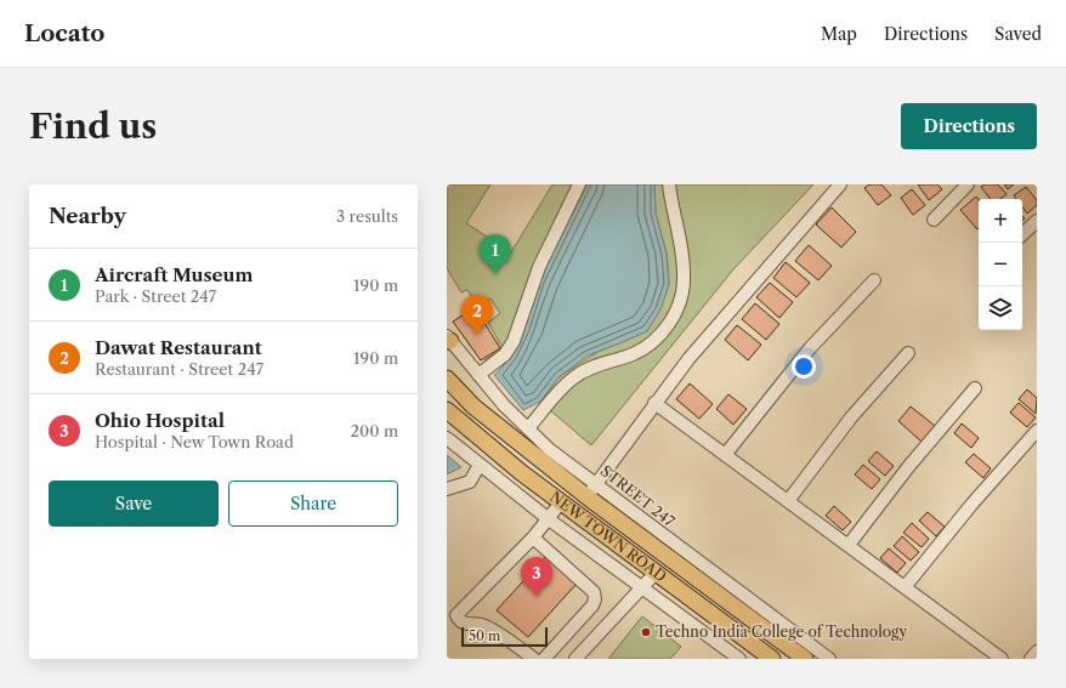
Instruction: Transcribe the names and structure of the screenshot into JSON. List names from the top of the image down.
{
  "streets": {
    "main road": ["NEW TOWN ROAD"],
    "street": ["STREET 247"]
  },
  "places": ["Techno India College of Technology"],
  "scale_bar": "50 m",
  "page": {
    "header": "Locato",
    "nav": ["Map", "Directions", "Saved"],
    "buttons": [
      "Directions",
      ["Save", "Share"]
    ],
    "title": "Find us",
    "heading": ["Nearby", "3 results"],
    "map_buttons": ["+", "−"],
    "pins": ["1", "2", "3"],
    "list": [
      {
        "mark": "1",
        "name": "Aircraft Museum",
        "note": "Park · Street 247",
        "value": "190 m"
      },
      {
        "mark": "2",
        "name": "Dawat Restaurant",
        "note": "Restaurant · Street 247",
        "value": "190 m"
      },
      {
        "mark": "3",
        "name": "Ohio Hospital",
        "note": "Hospital · New Town Road",
        "value": "200 m"
      }
    ],
    "scale": "50 m"
  }
}
